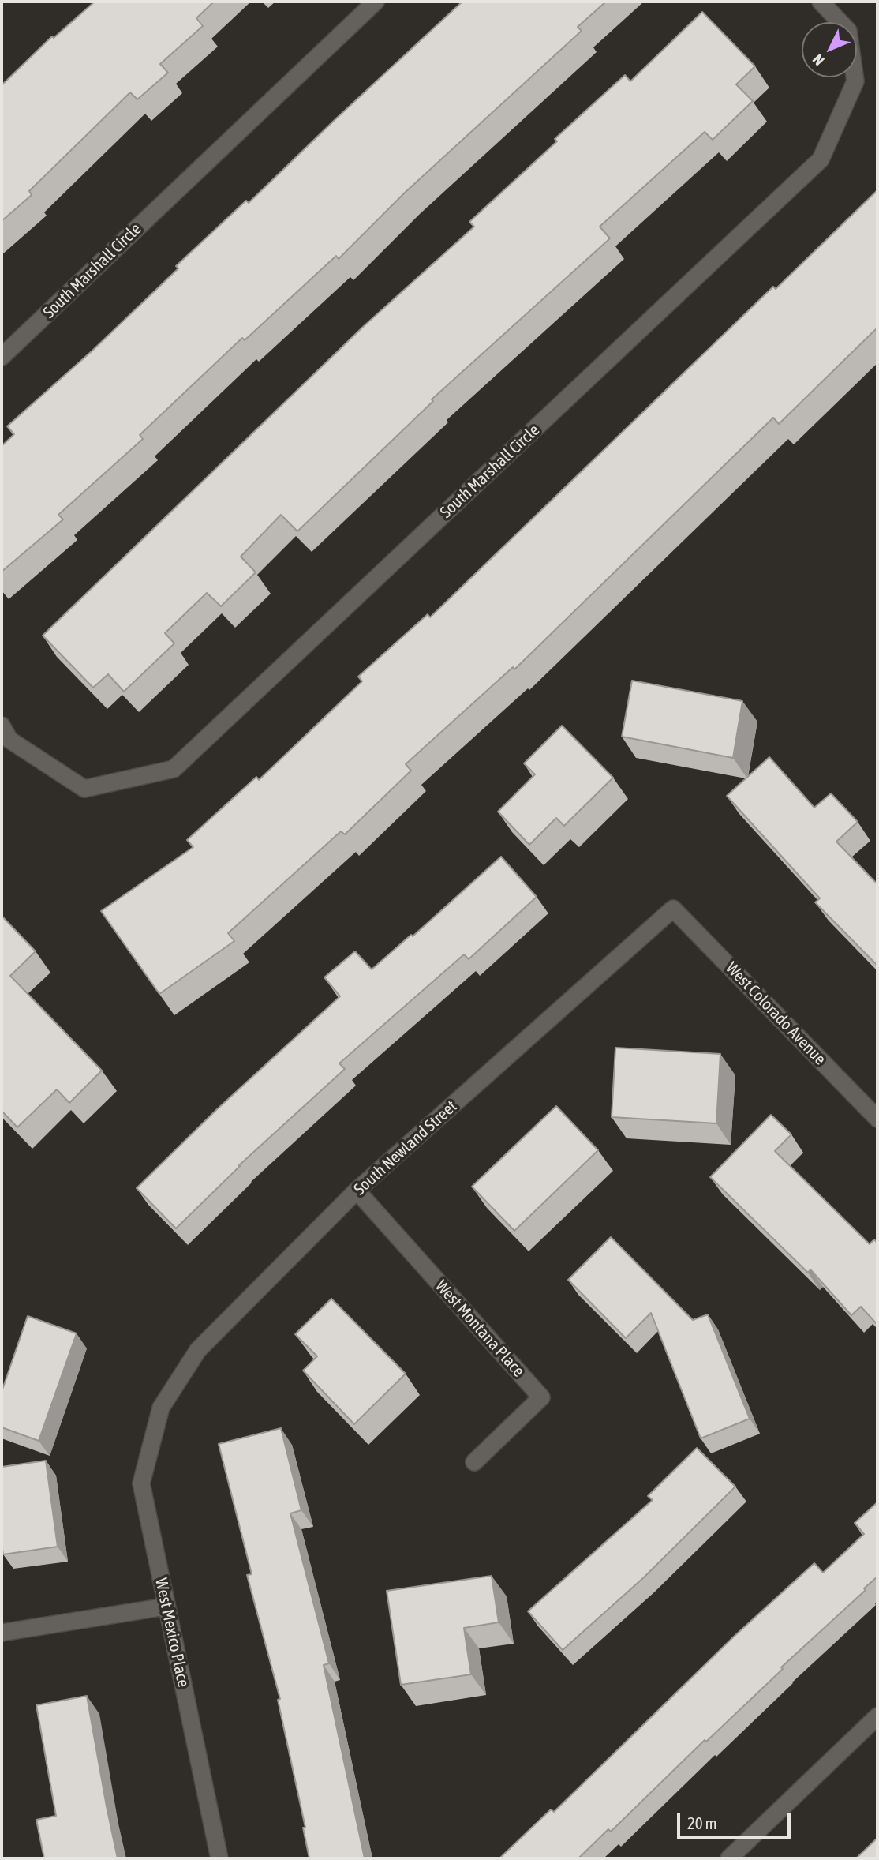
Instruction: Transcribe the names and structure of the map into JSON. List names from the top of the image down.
{
  "streets": {
    "street": [
      "South Marshall Circle",
      "West Colorado Avenue",
      "South Newland Street",
      "West Montana Place",
      "West Mexico Place"
    ]
  },
  "crossings": [
    ["West Colorado Avenue", "South Newland Street"],
    ["South Newland Street", "West Montana Place"],
    ["South Newland Street", "West Mexico Place"]
  ],
  "scale_bar": "20 m",
  "north": "bottom left"
}
